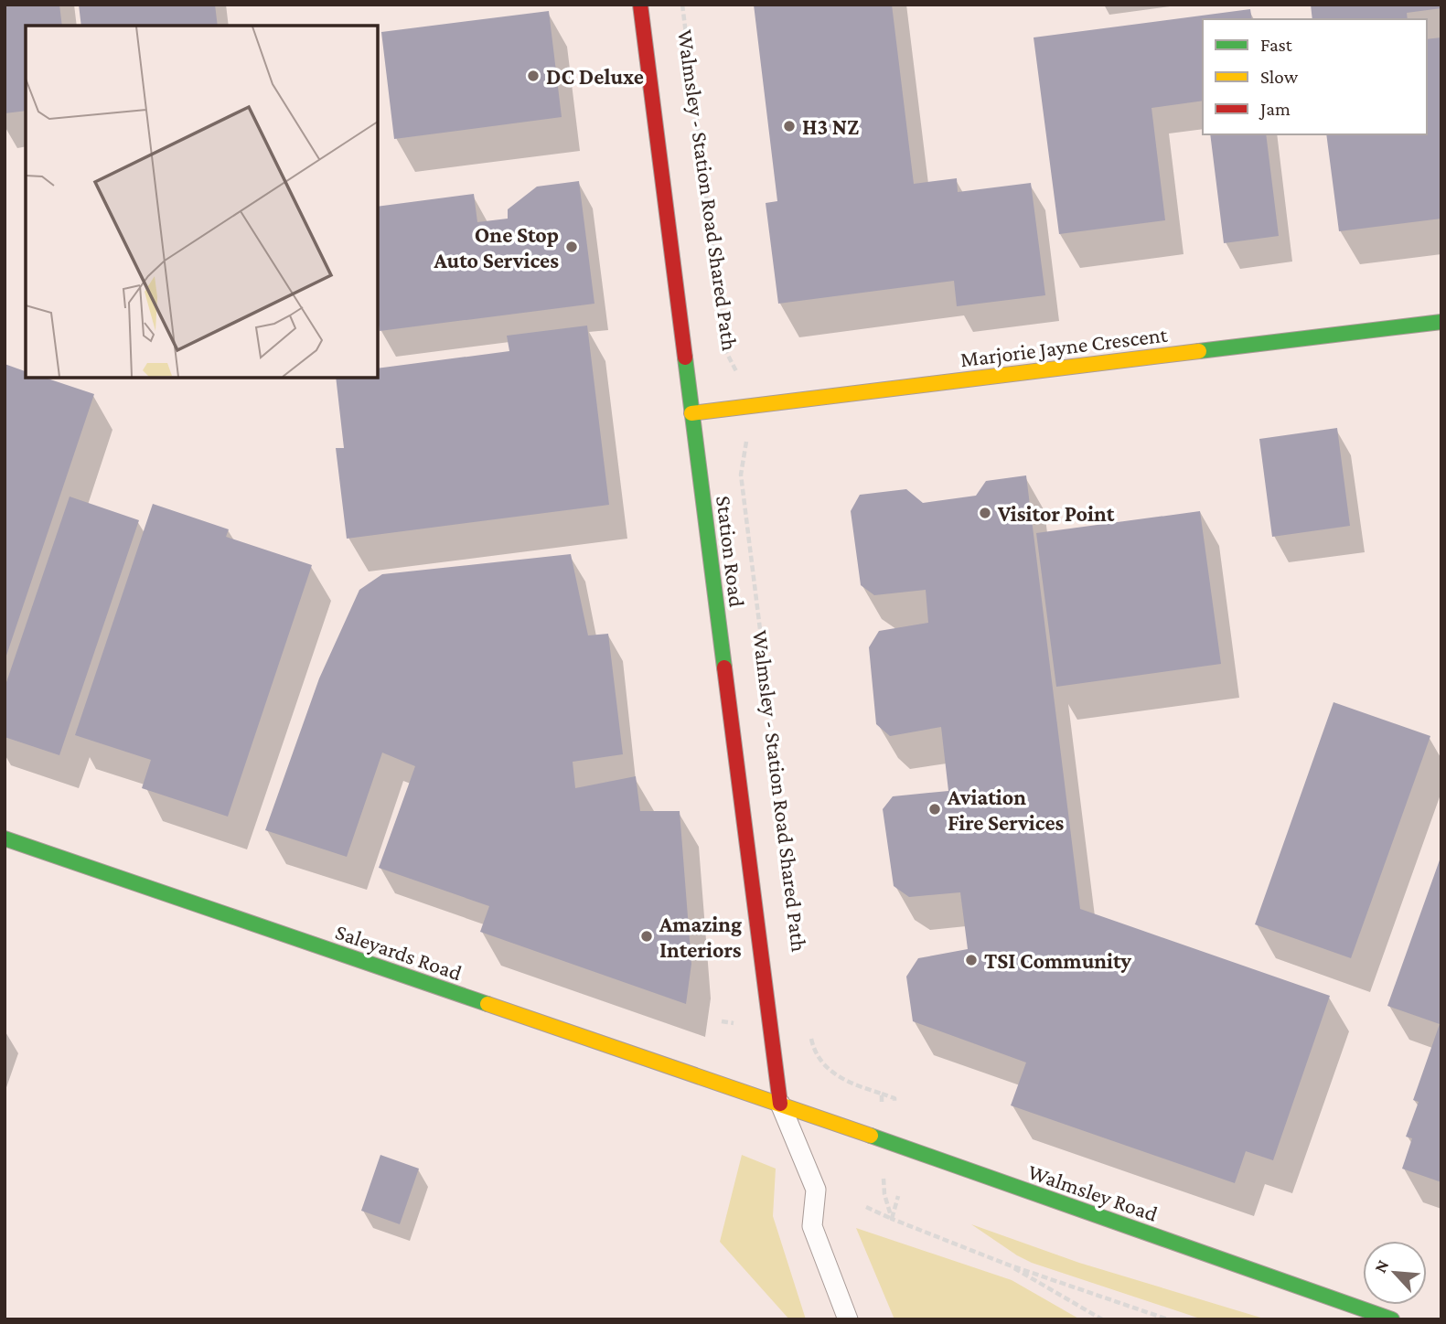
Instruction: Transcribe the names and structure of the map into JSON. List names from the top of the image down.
{
  "streets": {
    "street": [
      "Marjorie Jayne Crescent",
      "Station Road",
      "Saleyards Road",
      "Walmsley Road"
    ],
    "path": ["Walmsley - Station Road Shared Path"]
  },
  "crossings": [
    ["Marjorie Jayne Crescent", "Station Road"],
    ["Station Road", "Saleyards Road"],
    ["Station Road", "Walmsley Road"],
    ["Saleyards Road", "Walmsley Road"]
  ],
  "places": [
    "DC Deluxe",
    "H3 NZ",
    "One Stop Auto Services",
    "Visitor Point",
    "Aviation Fire Services",
    "Amazing Interiors",
    "TSI Community"
  ],
  "legend": ["Fast", "Slow", "Jam"],
  "north": "top left"
}
